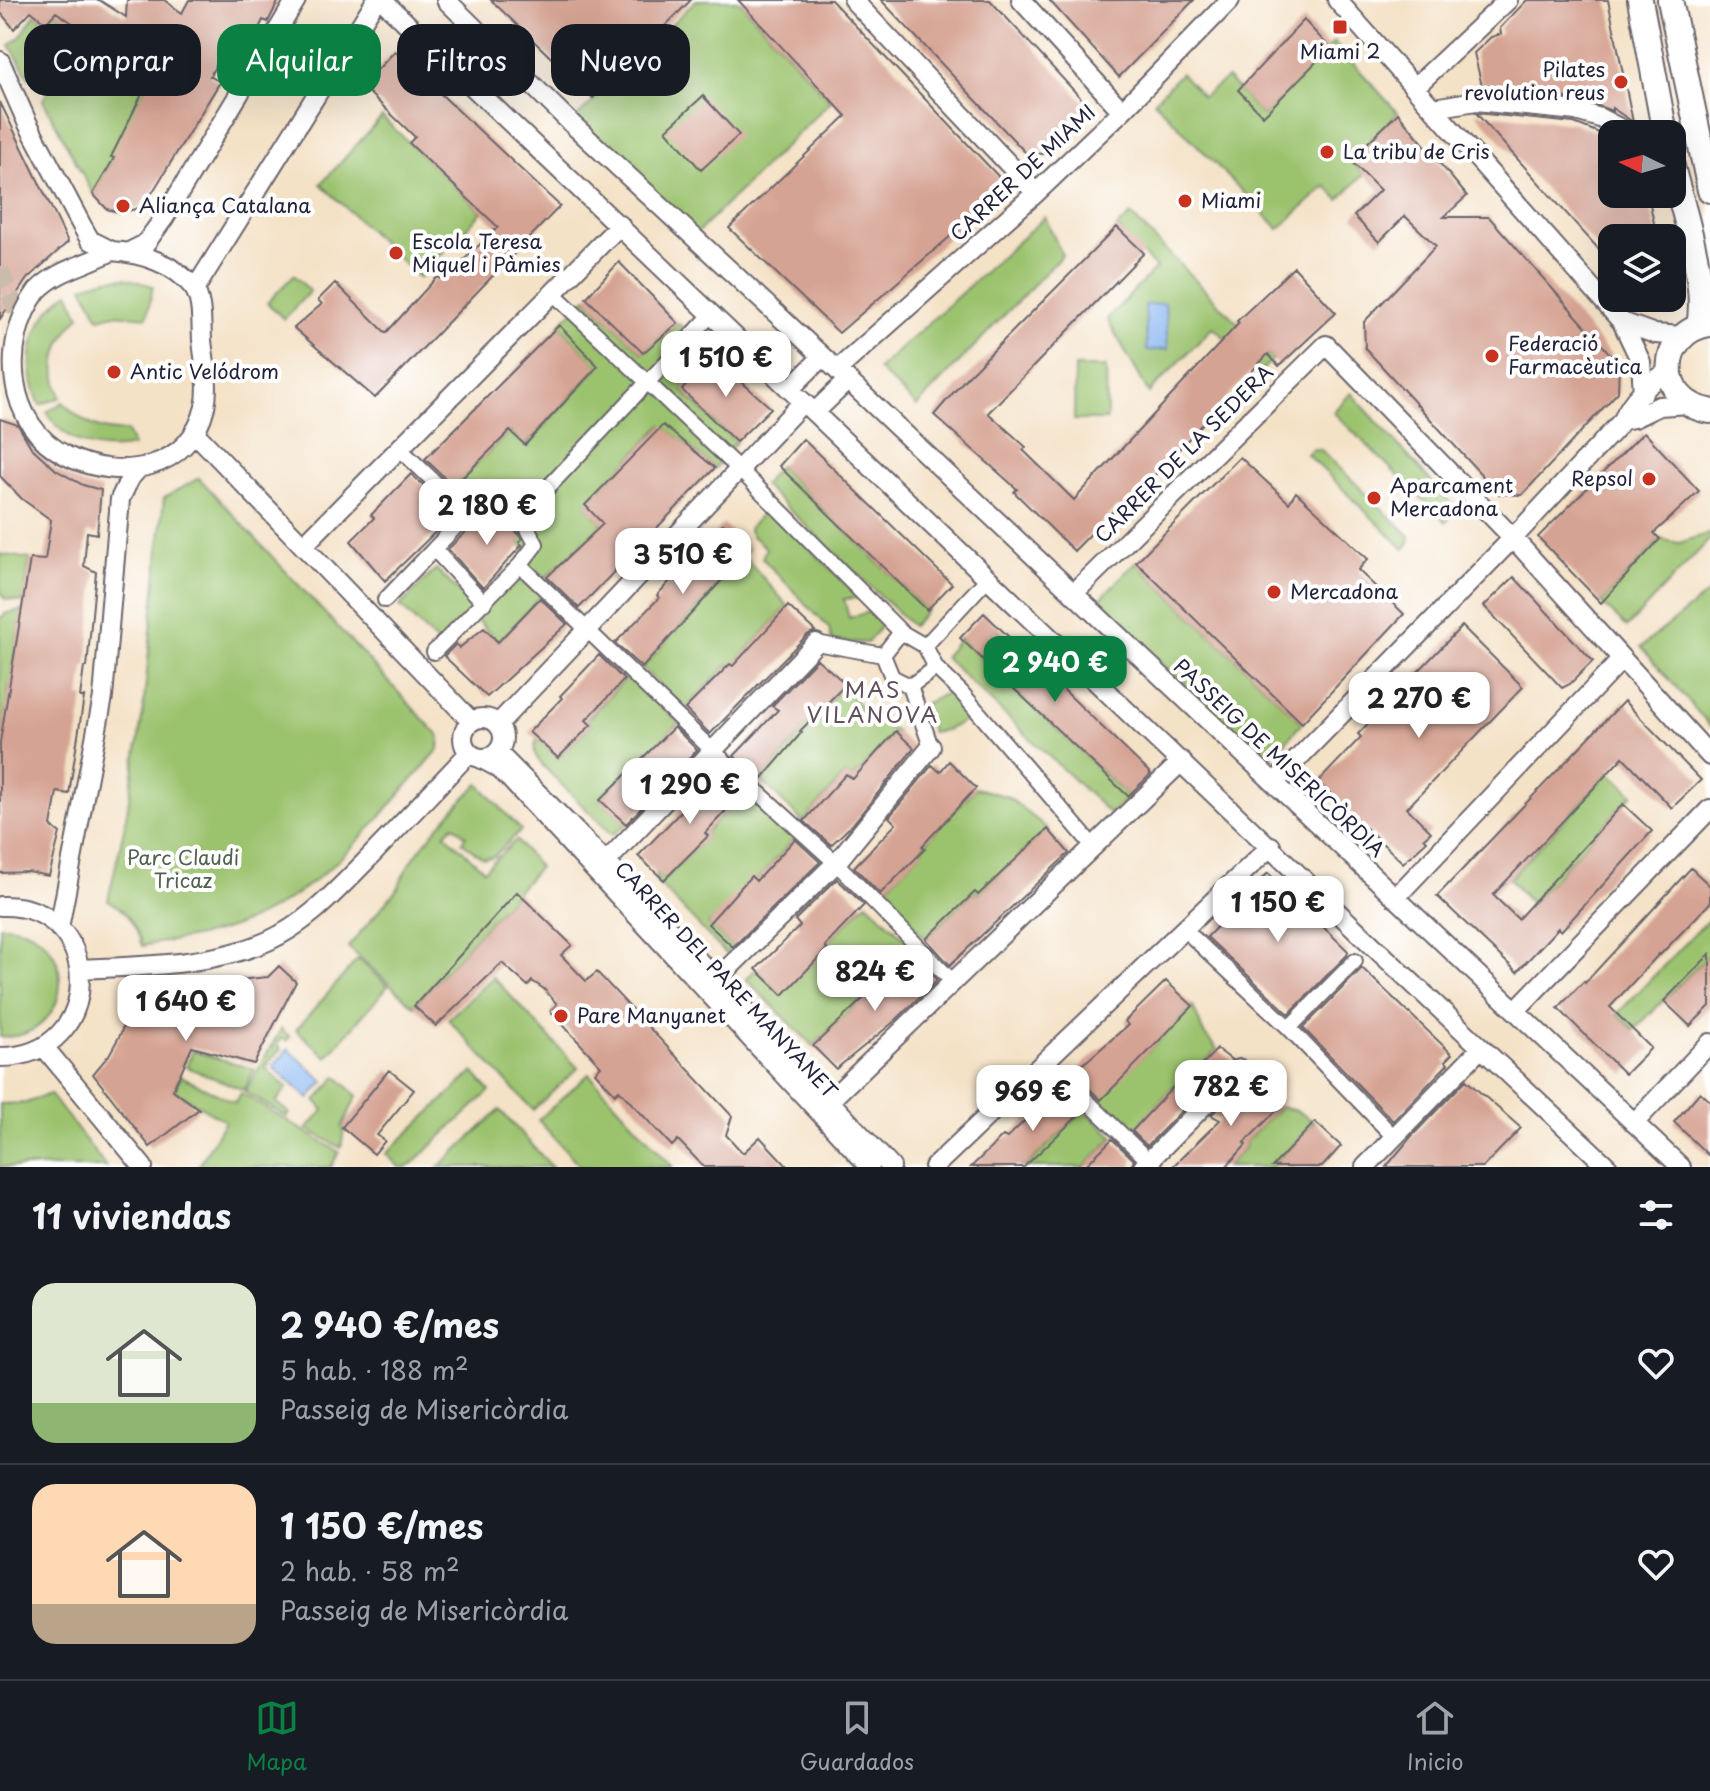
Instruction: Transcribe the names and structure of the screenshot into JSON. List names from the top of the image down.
{
  "streets": {
    "street": [
      "CARRER DE MIAMI",
      "CARRER DE LA SEDERA",
      "PASSEIG DE MISERICÒRDIA",
      "CARRER DEL PARE MANYANET"
    ]
  },
  "crossings": [
    ["CARRER DE MIAMI", "PASSEIG DE MISERICÒRDIA"],
    ["CARRER DE LA SEDERA", "PASSEIG DE MISERICÒRDIA"]
  ],
  "districts": ["MAS VILANOVA"],
  "parks": ["Parc Claudi Tricaz"],
  "places": {
    "transit": ["Miami 2"],
    "other": [
      "Pilates revolution reus",
      "La tribu de Cris",
      "Miami",
      "Aliança Catalana",
      "Escola Teresa Miquel i Pàmies",
      "Federació Farmacèutica",
      "Antic Velódrom",
      "Repsol",
      "Aparcament Mercadona",
      "Mercadona",
      "Pare Manyanet"
    ]
  },
  "north": "left",
  "page": {
    "chip": [
      "Comprar",
      "Alquilar",
      "Filtros",
      "Nuevo"
    ],
    "price": [
      "1 510 €",
      "2 180 €",
      "3 510 €",
      "2 940 €",
      "2 270 €",
      "1 290 €",
      "1 150 €",
      "824 €",
      "1 640 €",
      "782 €",
      "969 €"
    ],
    "heading": "11 viviendas",
    "list": [
      {
        "name": "2 940 €/mes",
        "note": "5 hab. · 188 m² · Passeig de Misericòrdia"
      },
      {
        "name": "1 150 €/mes",
        "note": "2 hab. · 58 m² · Passeig de Misericòrdia"
      }
    ],
    "tabs": ["Mapa", "Guardados", "Inicio"]
  }
}
